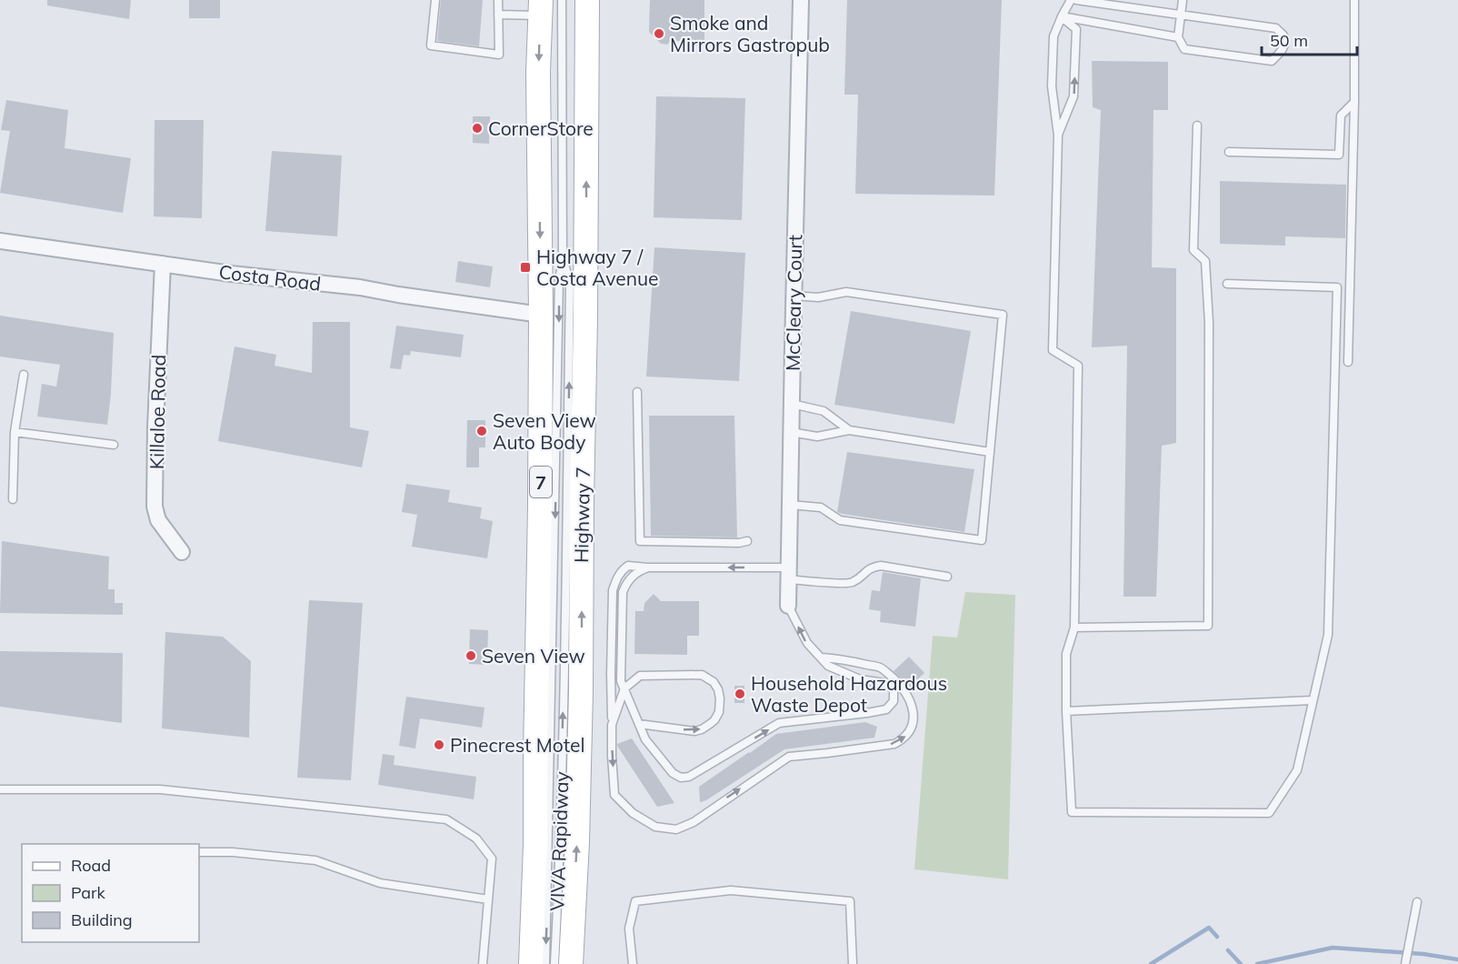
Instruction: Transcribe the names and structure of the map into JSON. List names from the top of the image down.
{
  "streets": {
    "main road": ["7", "Highway 7"],
    "street": ["Costa Road", "McCleary Court", "Killaloe Road"],
    "lane": ["VIVA Rapidway"]
  },
  "crossings": [
    ["Costa Road", "Killaloe Road"],
    ["Costa Road", "7"]
  ],
  "places": {
    "other": [
      "Smoke and Mirrors Gastropub",
      "CornerStore",
      "Seven View Auto Body",
      "Seven View",
      "Household Hazardous Waste Depot",
      "Pinecrest Motel"
    ],
    "transit": ["Highway 7 / Costa Avenue"]
  },
  "legend": ["Road", "Park", "Building"],
  "scale_bar": "50 m"
}
